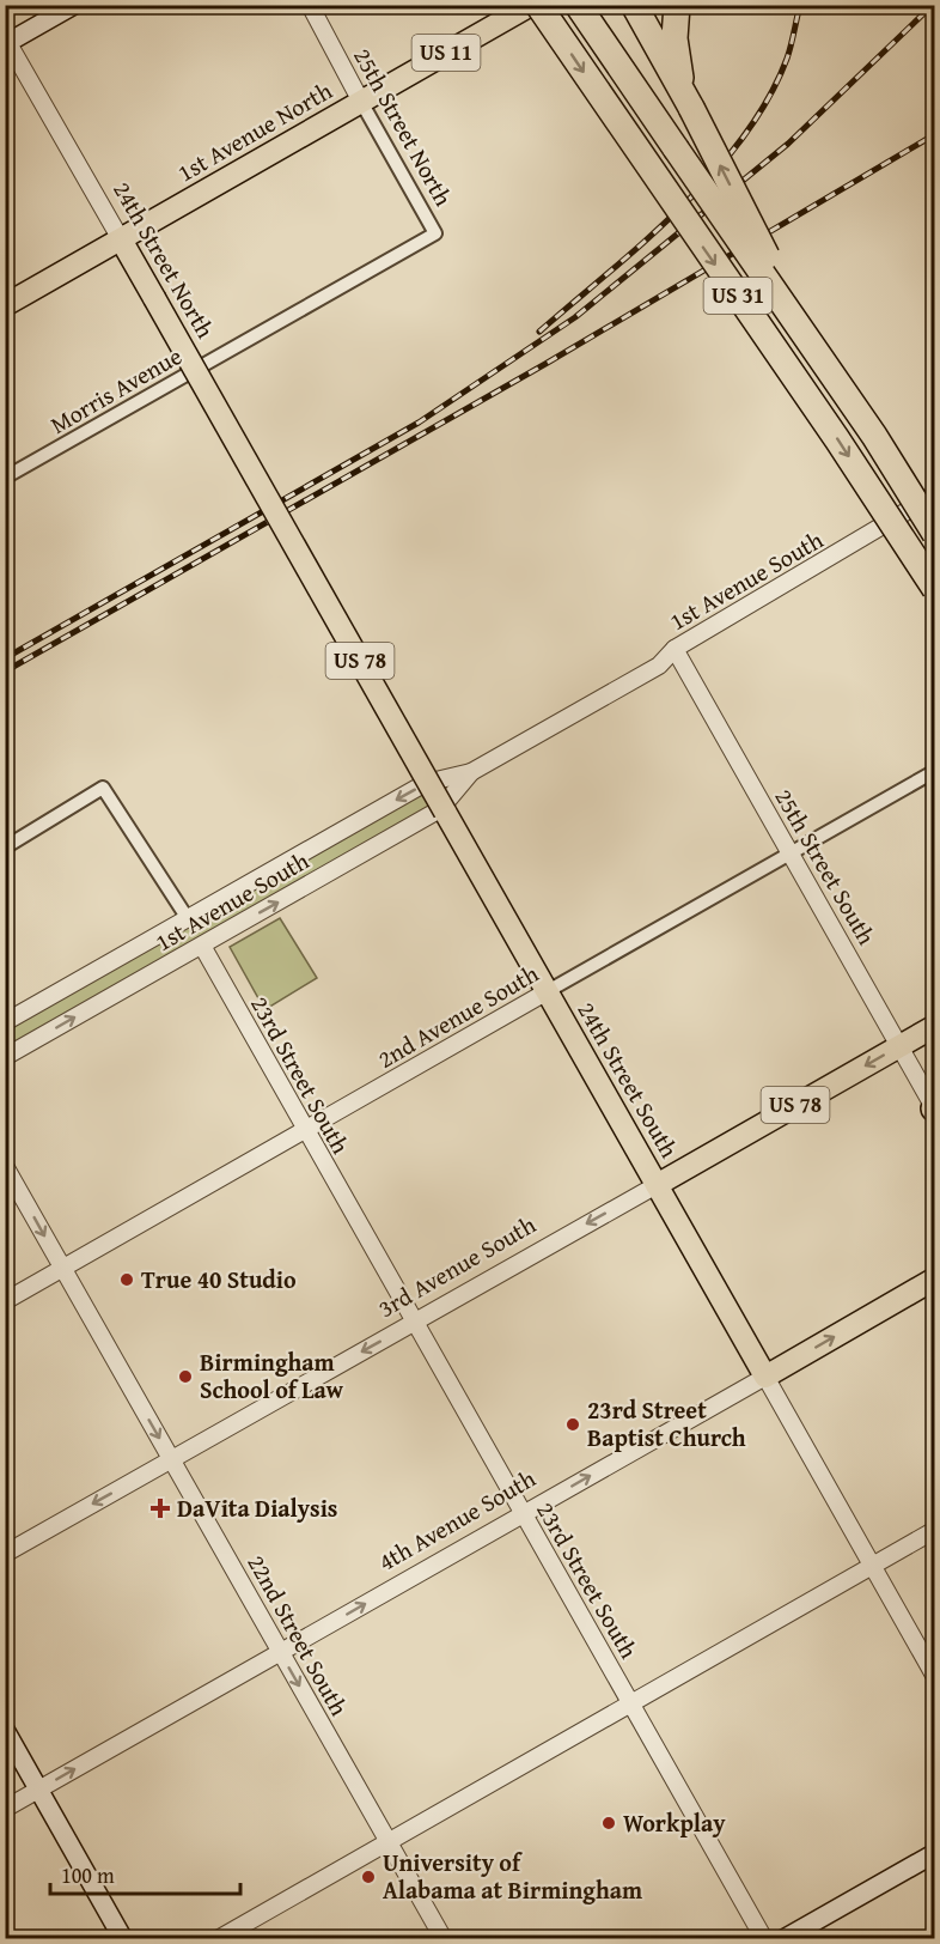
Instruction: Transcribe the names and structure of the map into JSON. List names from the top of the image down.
{
  "streets": {
    "highway": ["US 31"],
    "main road": [
      "US 11",
      "1st Avenue North",
      "24th Street North",
      "US 78",
      "24th Street South",
      "3rd Avenue South",
      "4th Avenue South"
    ],
    "street": [
      "25th Street North",
      "Morris Avenue",
      "1st Avenue South",
      "25th Street South",
      "2nd Avenue South",
      "23rd Street South",
      "22nd Street South"
    ]
  },
  "crossings": [
    ["25th Street North", "1st Avenue North"],
    ["25th Street North", "Morris Avenue"],
    ["1st Avenue North", "24th Street North"],
    ["24th Street North", "24th Street South"],
    ["1st Avenue South", "25th Street South"],
    ["1st Avenue South", "23rd Street South"],
    ["25th Street South", "2nd Avenue South"],
    ["25th Street South", "3rd Avenue South"],
    ["2nd Avenue South", "23rd Street South"],
    ["2nd Avenue South", "24th Street South"],
    ["2nd Avenue South", "22nd Street South"],
    ["23rd Street South", "3rd Avenue South"],
    ["23rd Street South", "4th Avenue South"],
    ["24th Street South", "3rd Avenue South"],
    ["24th Street South", "4th Avenue South"],
    ["3rd Avenue South", "22nd Street South"],
    ["4th Avenue South", "22nd Street South"]
  ],
  "one_way": ["3rd Avenue South", "4th Avenue South", "22nd Street South"],
  "places": {
    "other": [
      "True 40 Studio",
      "Birmingham School of Law",
      "23rd Street Baptist Church",
      "Workplay",
      "University of Alabama at Birmingham"
    ],
    "health": ["DaVita Dialysis"]
  },
  "scale_bar": "100 m"
}
